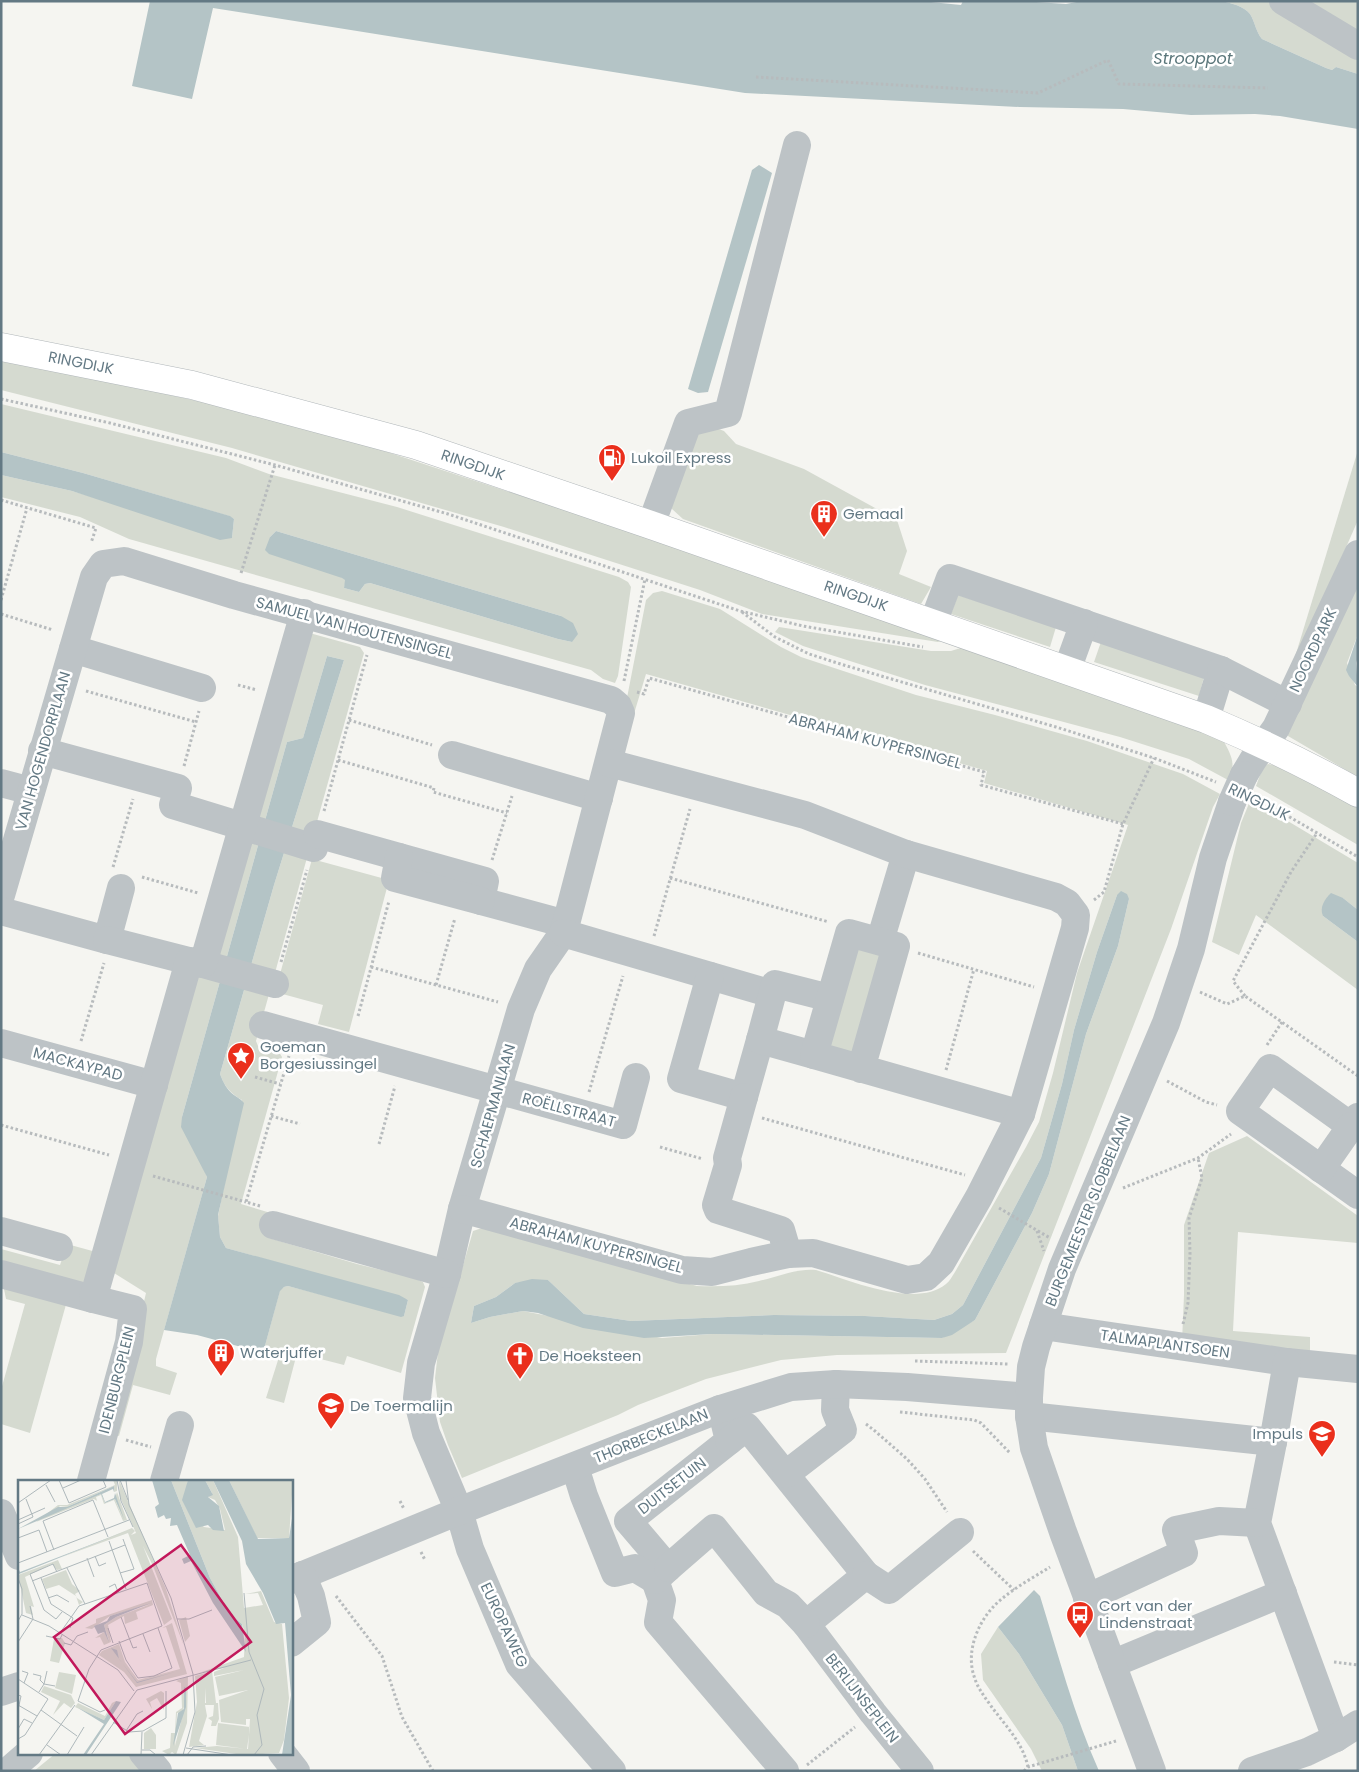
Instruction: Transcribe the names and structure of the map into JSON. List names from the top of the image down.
{
  "streets": {
    "main road": ["RINGDIJK"],
    "street": [
      "SAMUEL VAN HOUTENSINGEL",
      "NOORDPARK",
      "ABRAHAM KUYPERSINGEL",
      "VAN HOGENDORPLAAN",
      "MACKAYPAD",
      "SCHAEPMANLAAN",
      "ROËLLSTRAAT",
      "BURGEMEESTER SLOBBELAAN",
      "TALMAPLANTSOEN",
      "IDENBURGPLEIN",
      "THORBECKELAAN",
      "DUITSETUIN",
      "EUROPAWEG",
      "BERLIJNSEPLEIN"
    ]
  },
  "crossings": [
    ["RINGDIJK", "NOORDPARK"],
    ["RINGDIJK", "BURGEMEESTER SLOBBELAAN"],
    ["SAMUEL VAN HOUTENSINGEL", "ABRAHAM KUYPERSINGEL"],
    ["SAMUEL VAN HOUTENSINGEL", "VAN HOGENDORPLAAN"],
    ["SAMUEL VAN HOUTENSINGEL", "SCHAEPMANLAAN"],
    ["NOORDPARK", "BURGEMEESTER SLOBBELAAN"],
    ["ABRAHAM KUYPERSINGEL", "SCHAEPMANLAAN"],
    ["SCHAEPMANLAAN", "ROËLLSTRAAT"],
    ["SCHAEPMANLAAN", "THORBECKELAAN"],
    ["SCHAEPMANLAAN", "EUROPAWEG"],
    ["BURGEMEESTER SLOBBELAAN", "TALMAPLANTSOEN"],
    ["BURGEMEESTER SLOBBELAAN", "THORBECKELAAN"],
    ["THORBECKELAAN", "EUROPAWEG"],
    ["DUITSETUIN", "BERLIJNSEPLEIN"]
  ],
  "water": ["Strooppot"],
  "places": {
    "fuel station": ["Lukoil Express"],
    "building": ["Gemaal", "Waterjuffer"],
    "place": ["Goeman Borgesiussingel"],
    "church": ["De Hoeksteen"],
    "school or university": ["De Toermalijn", "Impuls"],
    "bus stop": ["Cort van der Lindenstraat"]
  }
}
